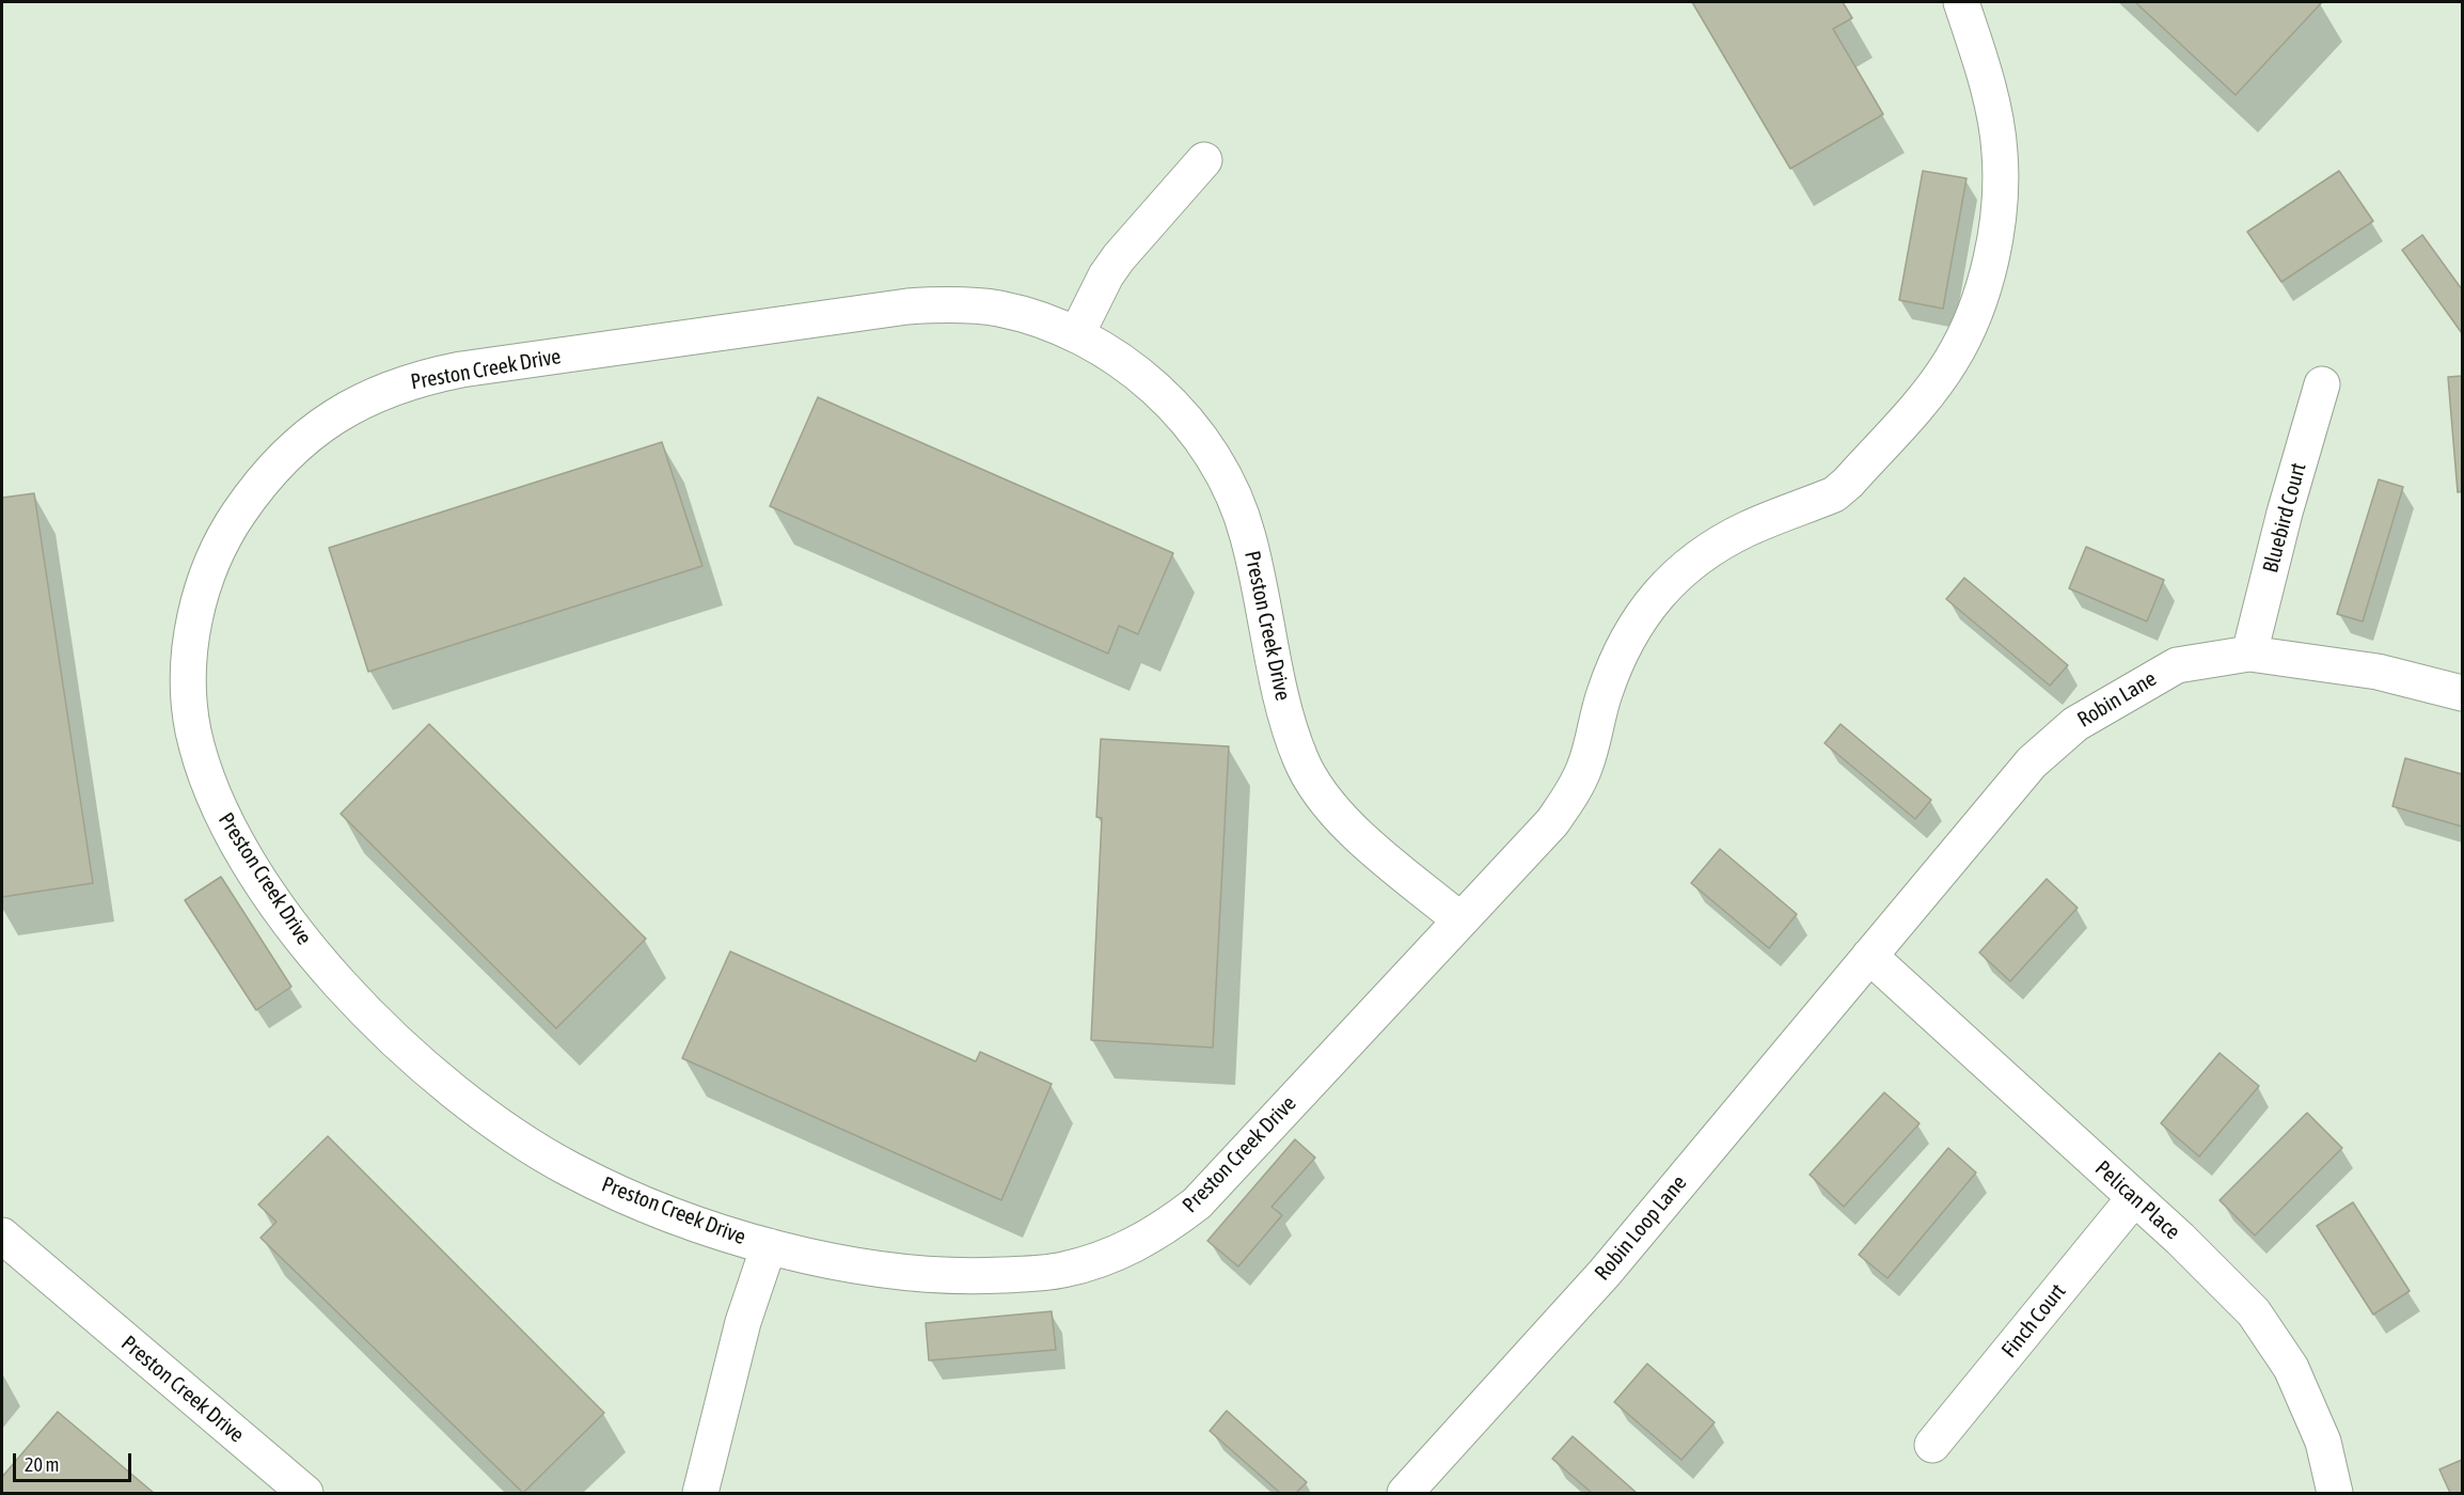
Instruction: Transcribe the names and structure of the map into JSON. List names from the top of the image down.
{
  "streets": {
    "street": [
      "Preston Creek Drive",
      "Bluebird Court",
      "Robin Lane",
      "Pelican Place",
      "Robin Loop Lane",
      "Finch Court"
    ]
  },
  "crossings": [
    ["Bluebird Court", "Robin Lane"],
    ["Robin Lane", "Pelican Place"],
    ["Robin Lane", "Robin Loop Lane"],
    ["Pelican Place", "Robin Loop Lane"],
    ["Pelican Place", "Finch Court"]
  ],
  "scale_bar": "20 m"
}
